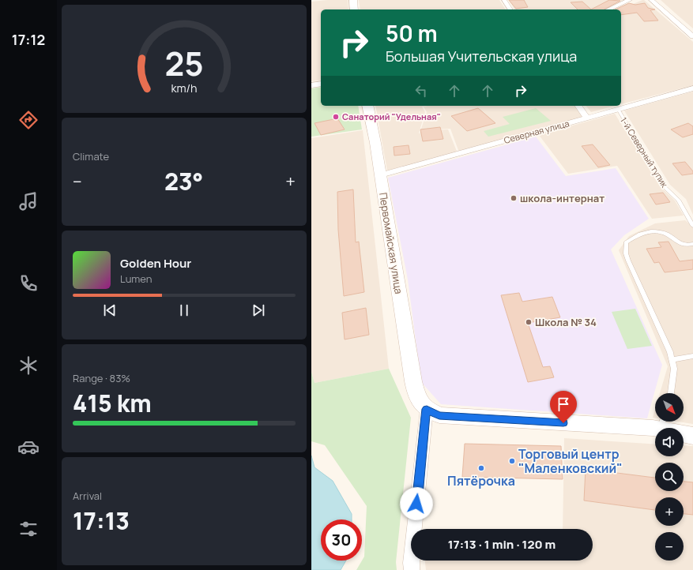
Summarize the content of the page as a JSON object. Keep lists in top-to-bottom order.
{
  "streets": {
    "main road": ["Первомайская улица"],
    "street": ["Северная улица"],
    "lane": ["1-й Северный тупик"]
  },
  "crossings": [
    ["Северная улица", "1-й Северный тупик"],
    ["Северная улица", "Первомайская улица"]
  ],
  "places": [
    "Санаторий \"Удельная\"",
    "школа-интернат",
    "Школа № 34",
    "Торговый центр \"Маленковский\"",
    "Пятёрочка"
  ],
  "north": "bottom right",
  "page": {
    "tabs": "17:12",
    "turn": ["50 m", "Большая Учительская улица"],
    "tile": [
      "Climate",
      ["Range · 83%", "415 km"],
      ["Arrival", "17:13"]
    ],
    "heat": ["−", "23°", "+"],
    "song": ["Golden Hour", "Lumen"],
    "map_buttons": ["+", "−"],
    "limit": "30",
    "trip": "17:13 · 1 min · 120 m",
    "gauge": ["25", "km/h"]
  }
}
